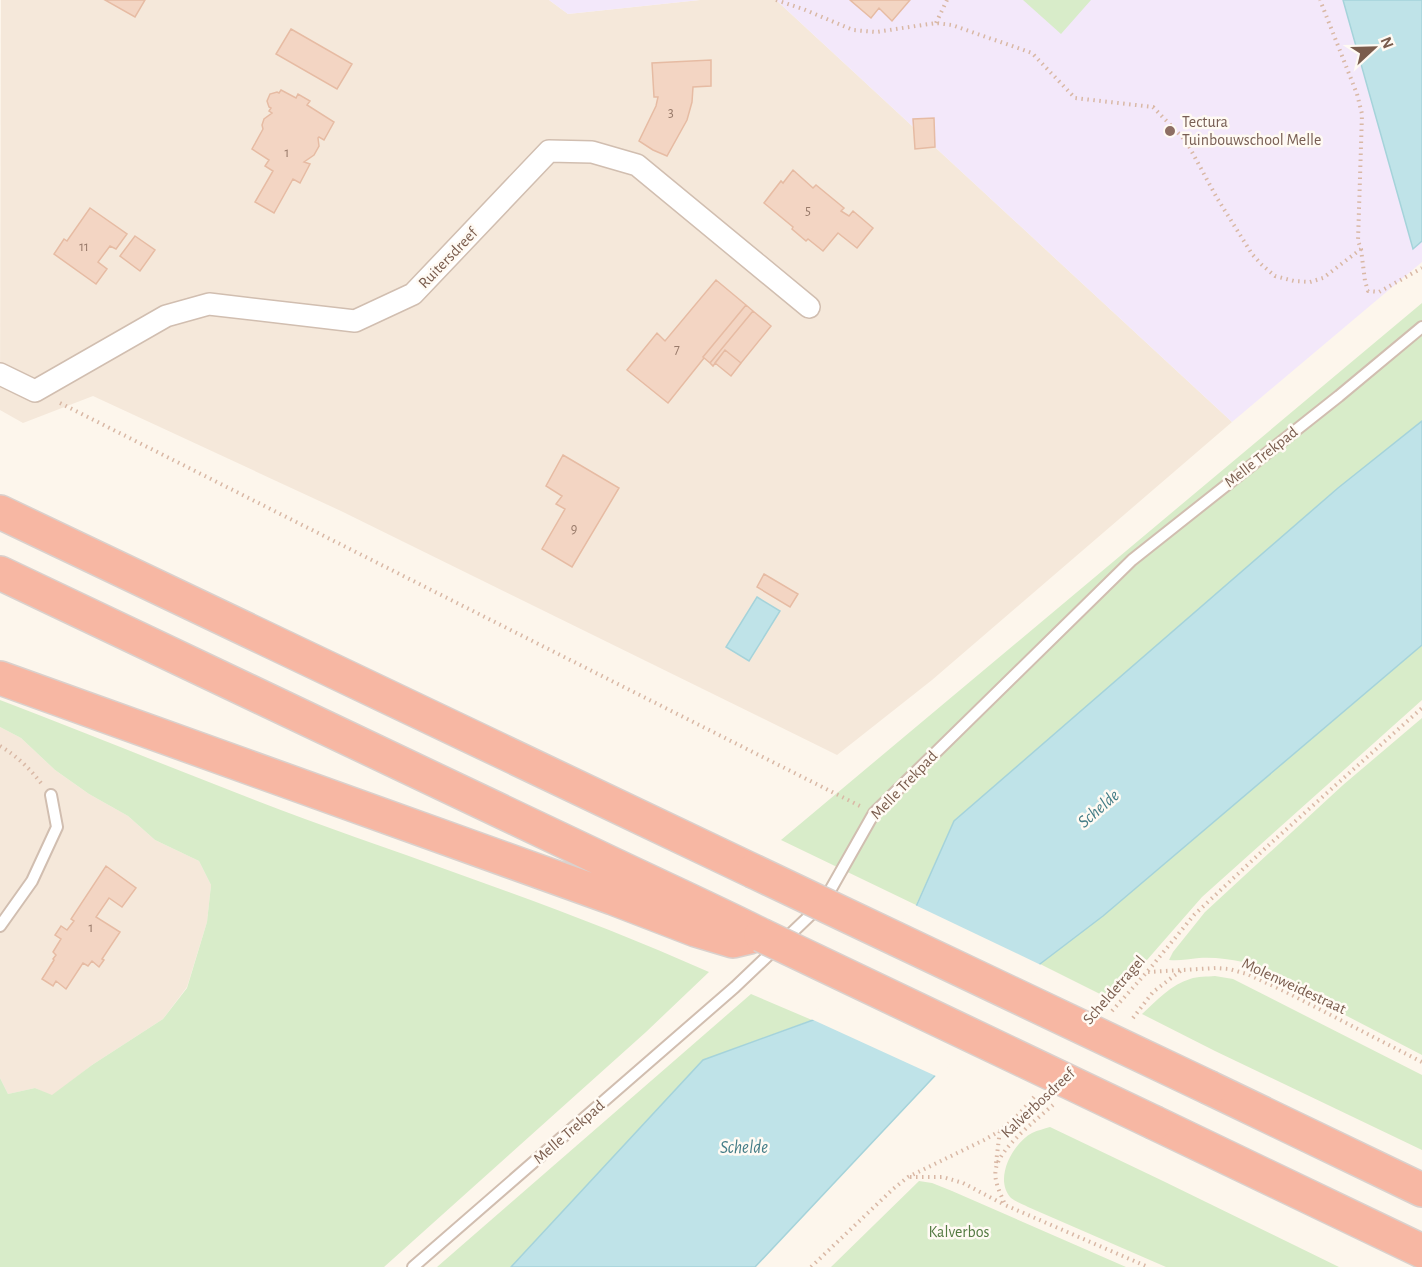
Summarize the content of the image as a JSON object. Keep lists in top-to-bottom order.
{
  "streets": {
    "street": ["Ruitersdreef"],
    "lane": ["Melle Trekpad"],
    "path": ["Molenweidestraat", "Scheldetragel", "Kalverbosdreef"]
  },
  "crossings": [
    ["Molenweidestraat", "Scheldetragel"]
  ],
  "water": ["Schelde"],
  "parks": ["Kalverbos"],
  "places": ["Tectura Tuinbouwschool Melle"],
  "house_numbers": [
    "3",
    "1",
    "5",
    "11",
    "7",
    "9",
    "1"
  ],
  "north": "right"
}
